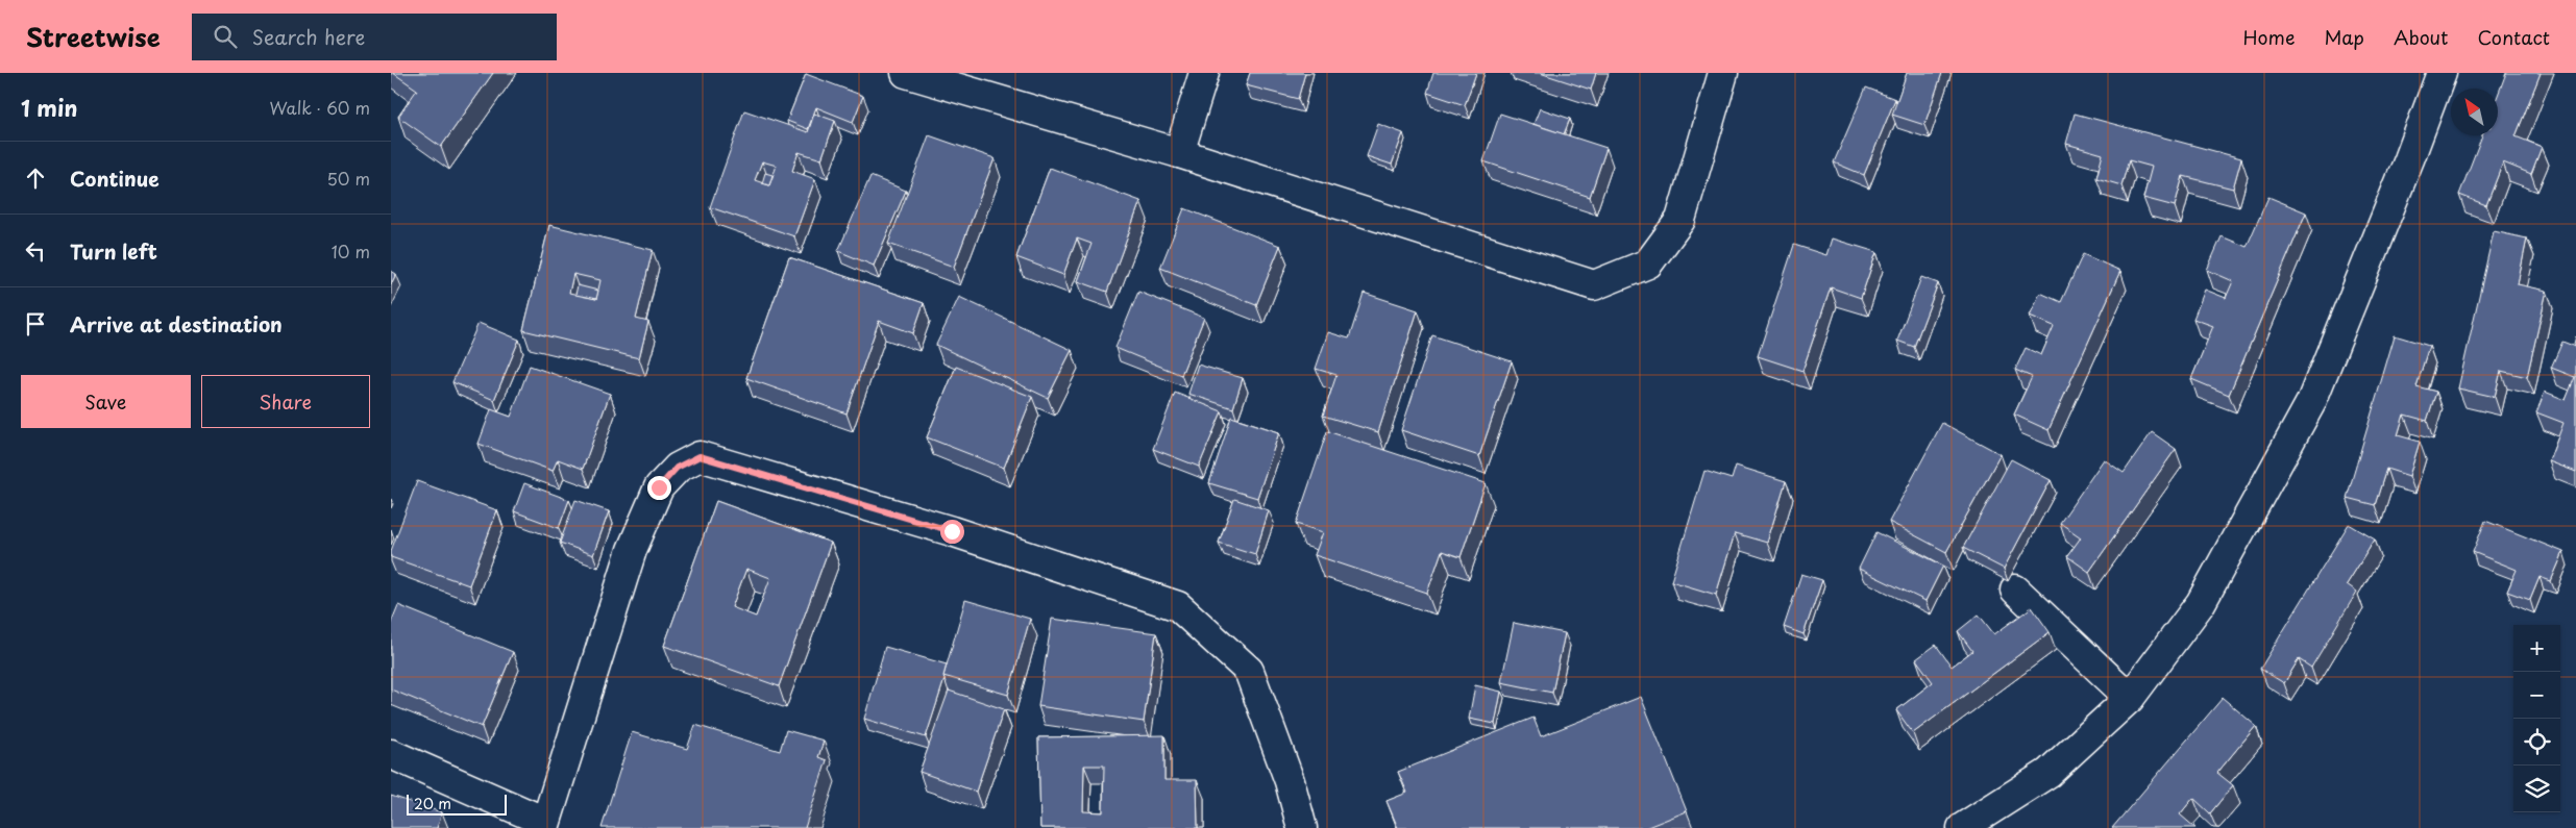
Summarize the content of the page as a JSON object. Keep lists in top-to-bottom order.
{
  "scale_bar": "20 m",
  "north": "top left",
  "page": {
    "header": "Streetwise",
    "search": "Search here",
    "nav": [
      "Home",
      "Map",
      "About",
      "Contact"
    ],
    "heading": ["1 min", "Walk · 60 m"],
    "list": [
      ["Continue", "50 m"],
      ["Turn left", "10 m"],
      "Arrive at destination"
    ],
    "buttons": ["Save", "Share"],
    "map_buttons": ["+", "−"],
    "scale": "20 m"
  }
}
